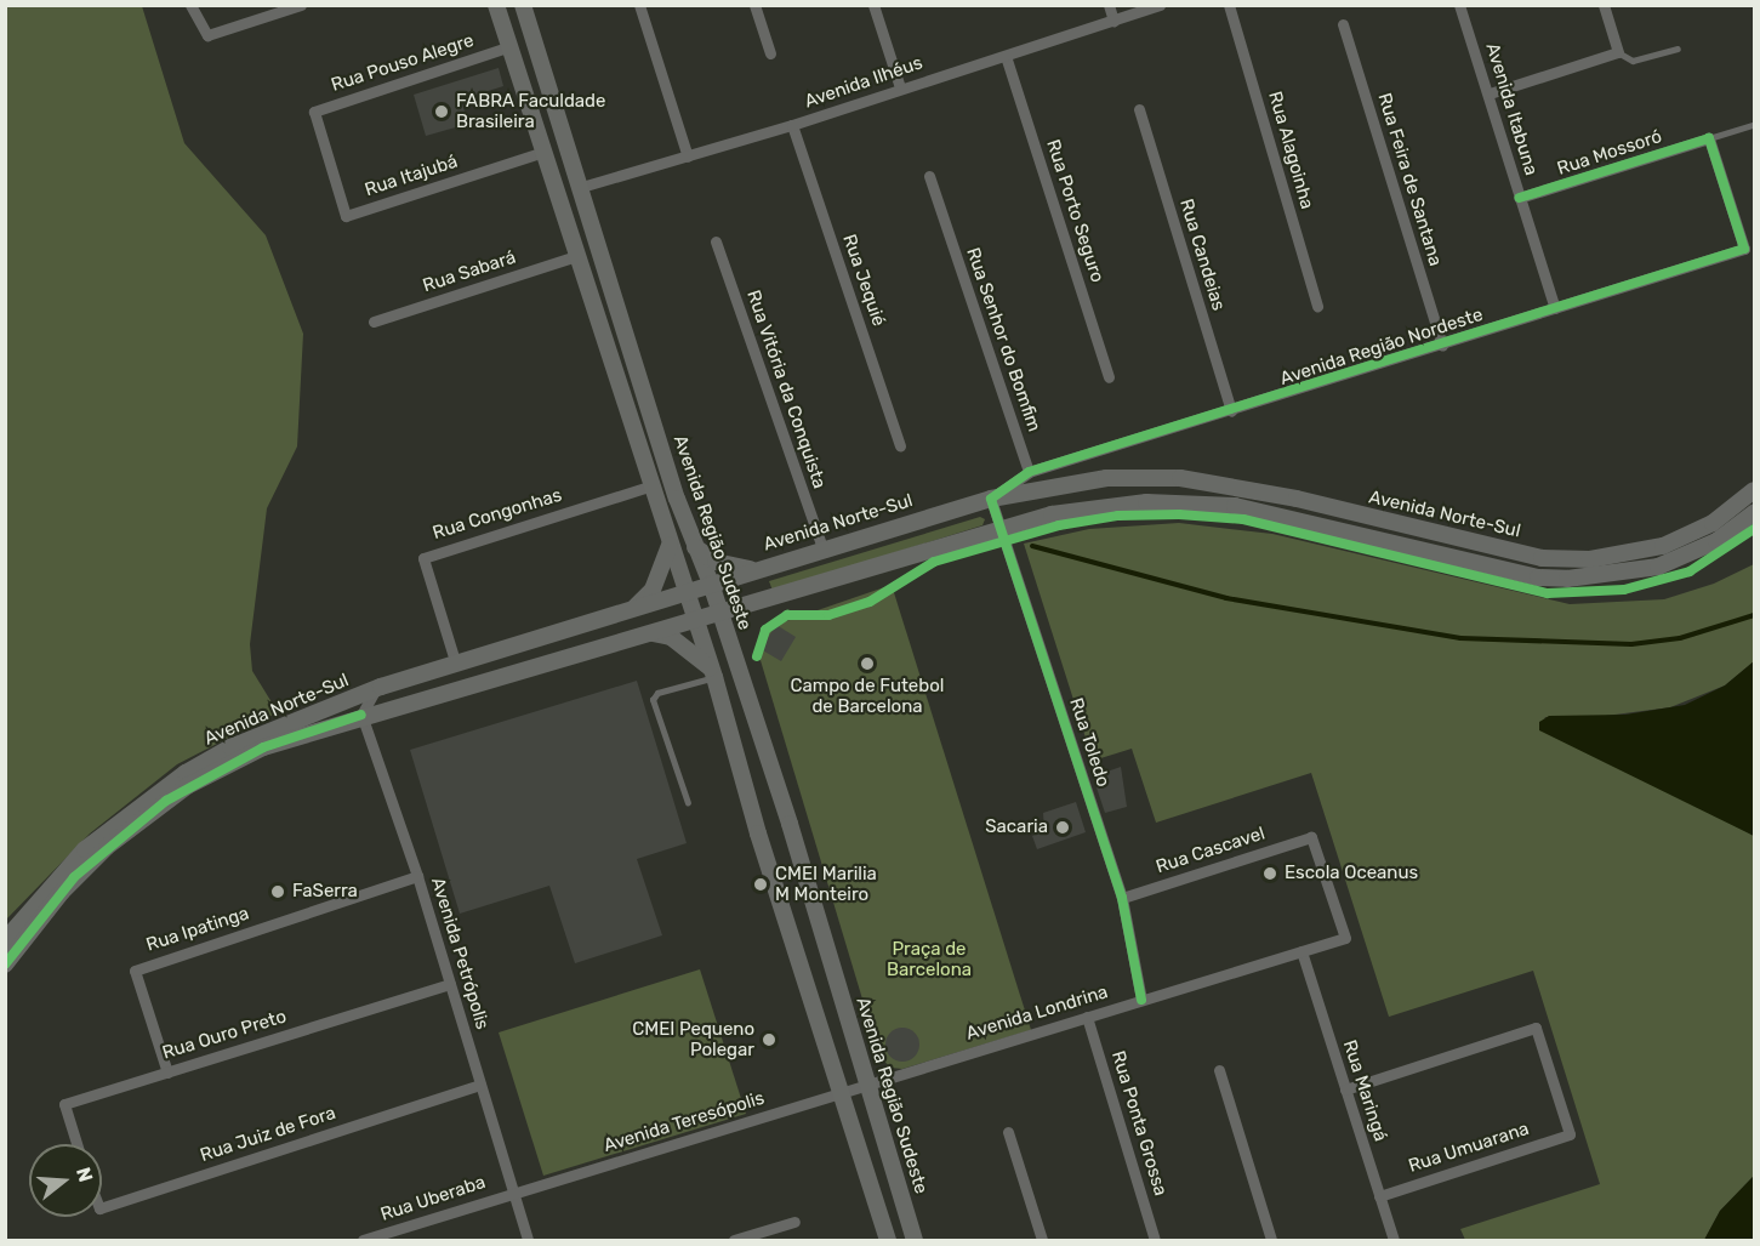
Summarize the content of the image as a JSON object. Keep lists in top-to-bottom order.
{
  "streets": {
    "main road": ["Avenida Norte-Sul", "Avenida Região Sudeste"],
    "street": [
      "Rua Pouso Alegre",
      "Avenida Ilhéus",
      "Avenida Itabuna",
      "Rua Alagoinha",
      "Rua Mossoró",
      "Rua Itajubá",
      "Rua Feira de Santana",
      "Rua Porto Seguro",
      "Rua Candeias",
      "Rua Sabará",
      "Rua Jequié",
      "Rua Senhor do Bomfim",
      "Avenida Região Nordeste",
      "Rua Vitória da Conquista",
      "Rua Congonhas",
      "Rua Toledo",
      "Rua Cascavel",
      "Rua Ipatinga",
      "Avenida Petrópolis",
      "Avenida Londrina",
      "Rua Ouro Preto",
      "Rua Maringá",
      "Avenida Teresópolis",
      "Rua Ponta Grossa",
      "Rua Juiz de Fora",
      "Rua Umuarana",
      "Rua Uberaba"
    ]
  },
  "crossings": [
    ["Rua Pouso Alegre", "Rua Itajubá"],
    ["Avenida Ilhéus", "Rua Porto Seguro"],
    ["Avenida Ilhéus", "Rua Jequié"],
    ["Avenida Ilhéus", "Avenida Região Sudeste"],
    ["Avenida Itabuna", "Rua Mossoró"],
    ["Avenida Itabuna", "Avenida Região Nordeste"],
    ["Rua Mossoró", "Avenida Região Nordeste"],
    ["Rua Feira de Santana", "Avenida Região Nordeste"],
    ["Rua Candeias", "Avenida Região Nordeste"],
    ["Rua Senhor do Bomfim", "Avenida Região Nordeste"],
    ["Rua Vitória da Conquista", "Avenida Norte-Sul"],
    ["Rua Congonhas", "Avenida Norte-Sul"],
    ["Avenida Norte-Sul", "Avenida Região Sudeste"],
    ["Avenida Norte-Sul", "Rua Toledo"],
    ["Avenida Norte-Sul", "Avenida Petrópolis"],
    ["Avenida Região Sudeste", "Avenida Londrina"],
    ["Avenida Região Sudeste", "Avenida Teresópolis"],
    ["Rua Toledo", "Rua Cascavel"],
    ["Rua Toledo", "Avenida Londrina"],
    ["Rua Cascavel", "Avenida Londrina"],
    ["Rua Ipatinga", "Avenida Petrópolis"],
    ["Rua Ipatinga", "Rua Ouro Preto"],
    ["Avenida Petrópolis", "Rua Ouro Preto"],
    ["Avenida Petrópolis", "Avenida Teresópolis"],
    ["Avenida Petrópolis", "Rua Juiz de Fora"],
    ["Avenida Petrópolis", "Rua Uberaba"],
    ["Avenida Londrina", "Rua Maringá"],
    ["Avenida Londrina", "Avenida Teresópolis"],
    ["Avenida Londrina", "Rua Ponta Grossa"],
    ["Rua Maringá", "Rua Umuarana"],
    ["Avenida Teresópolis", "Rua Uberaba"]
  ],
  "parks": ["Praça de Barcelona"],
  "places": [
    "FABRA Faculdade Brasileira",
    "Campo de Futebol de Barcelona",
    "Sacaria",
    "Escola Oceanus",
    "CMEI Marilia M Monteiro",
    "FaSerra",
    "CMEI Pequeno Polegar"
  ],
  "north": "right"
}
